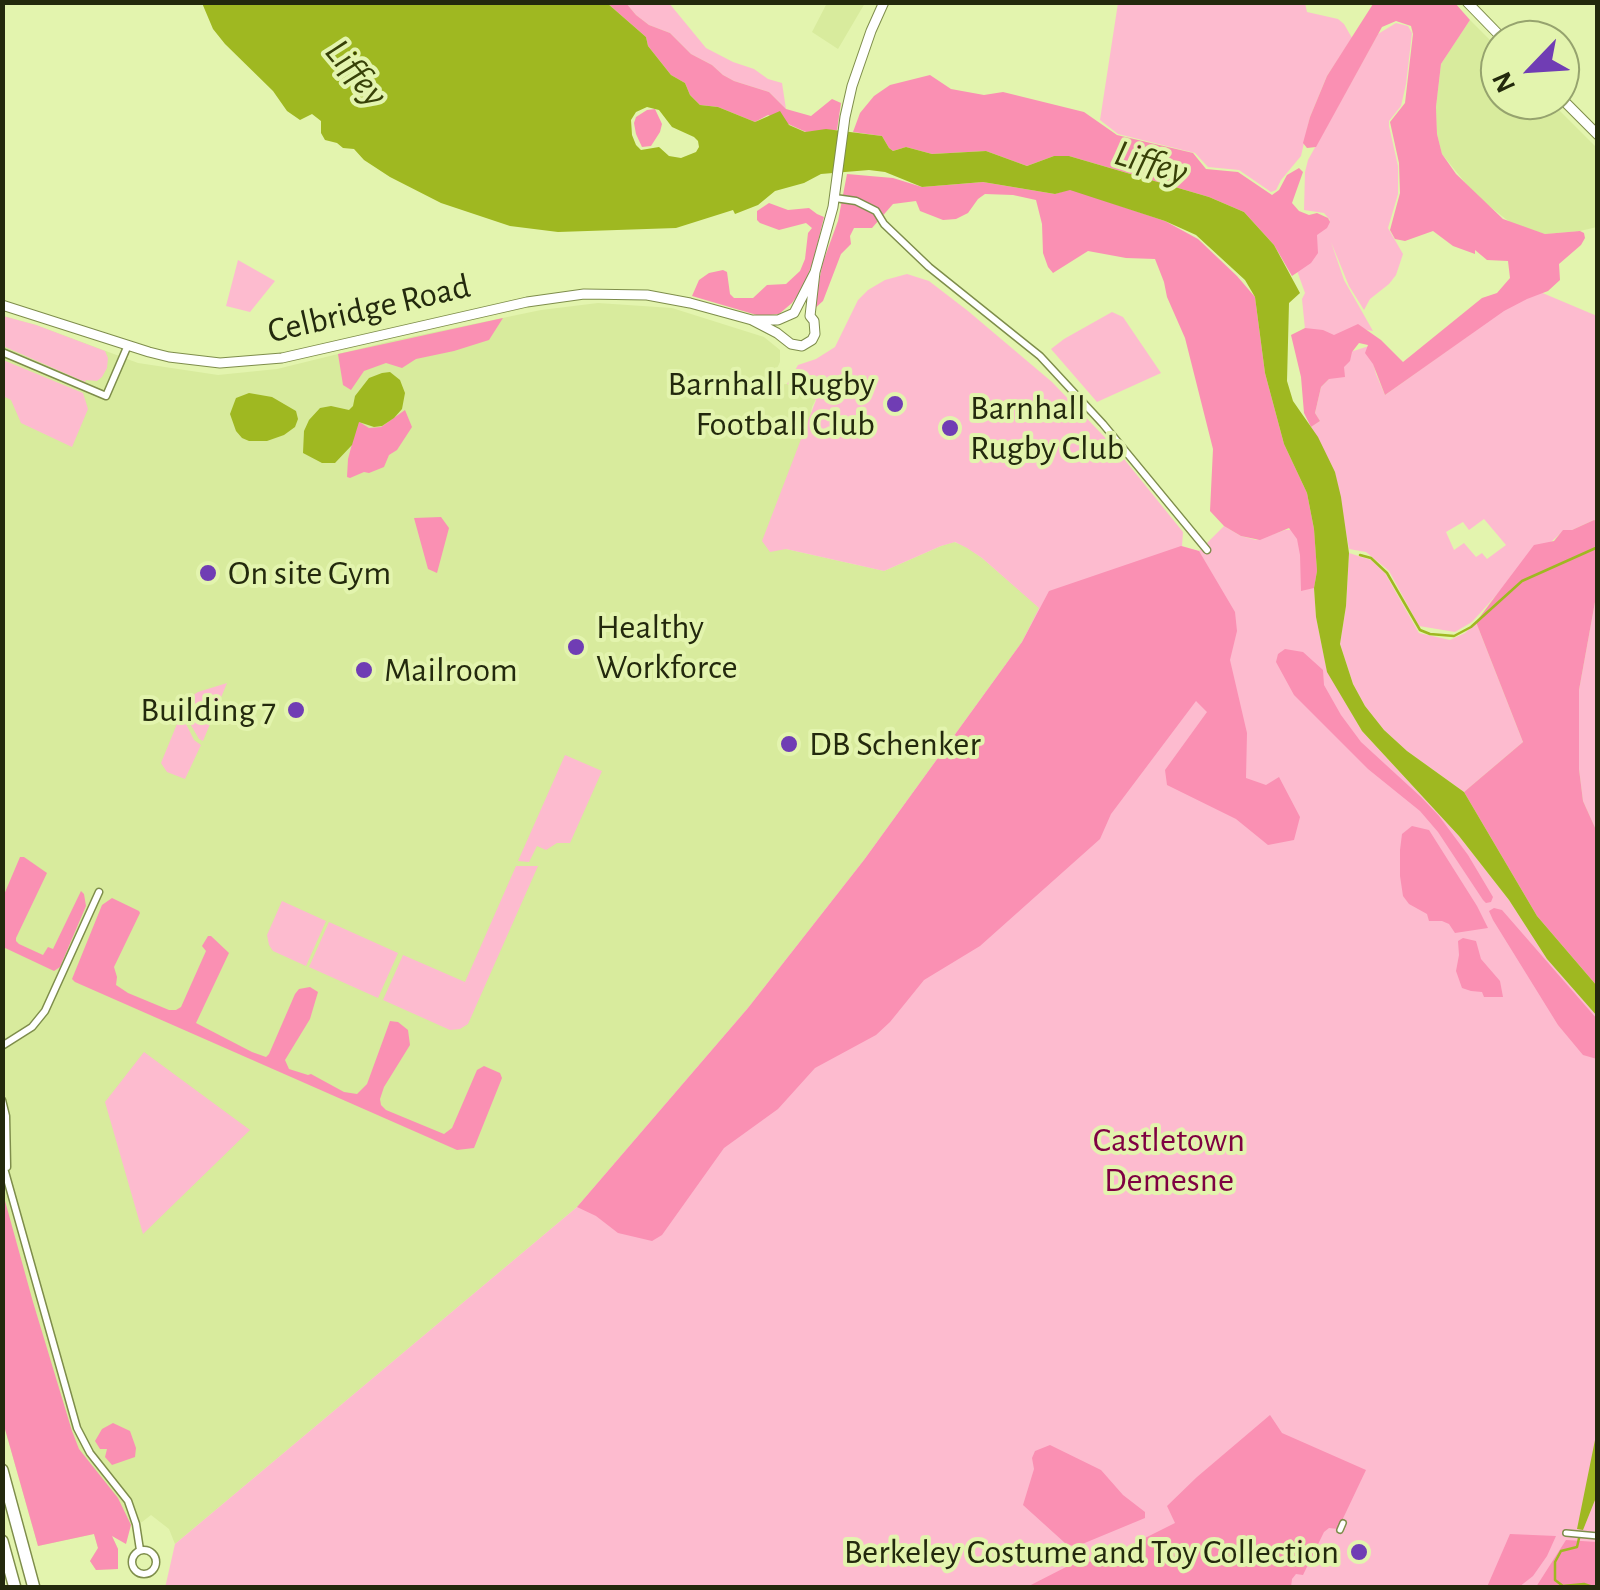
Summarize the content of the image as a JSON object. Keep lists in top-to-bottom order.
{
  "streets": {
    "main road": ["Celbridge Road"]
  },
  "water": ["Liffey"],
  "parks": ["Castletown Demesne"],
  "places": [
    "Barnhall Rugby Football Club",
    "Barnhall Rugby Club",
    "On site Gym",
    "Healthy Workforce",
    "Mailroom",
    "Building 7",
    "DB Schenker",
    "Berkeley Costume and Toy Collection"
  ],
  "north": "bottom left"
}
